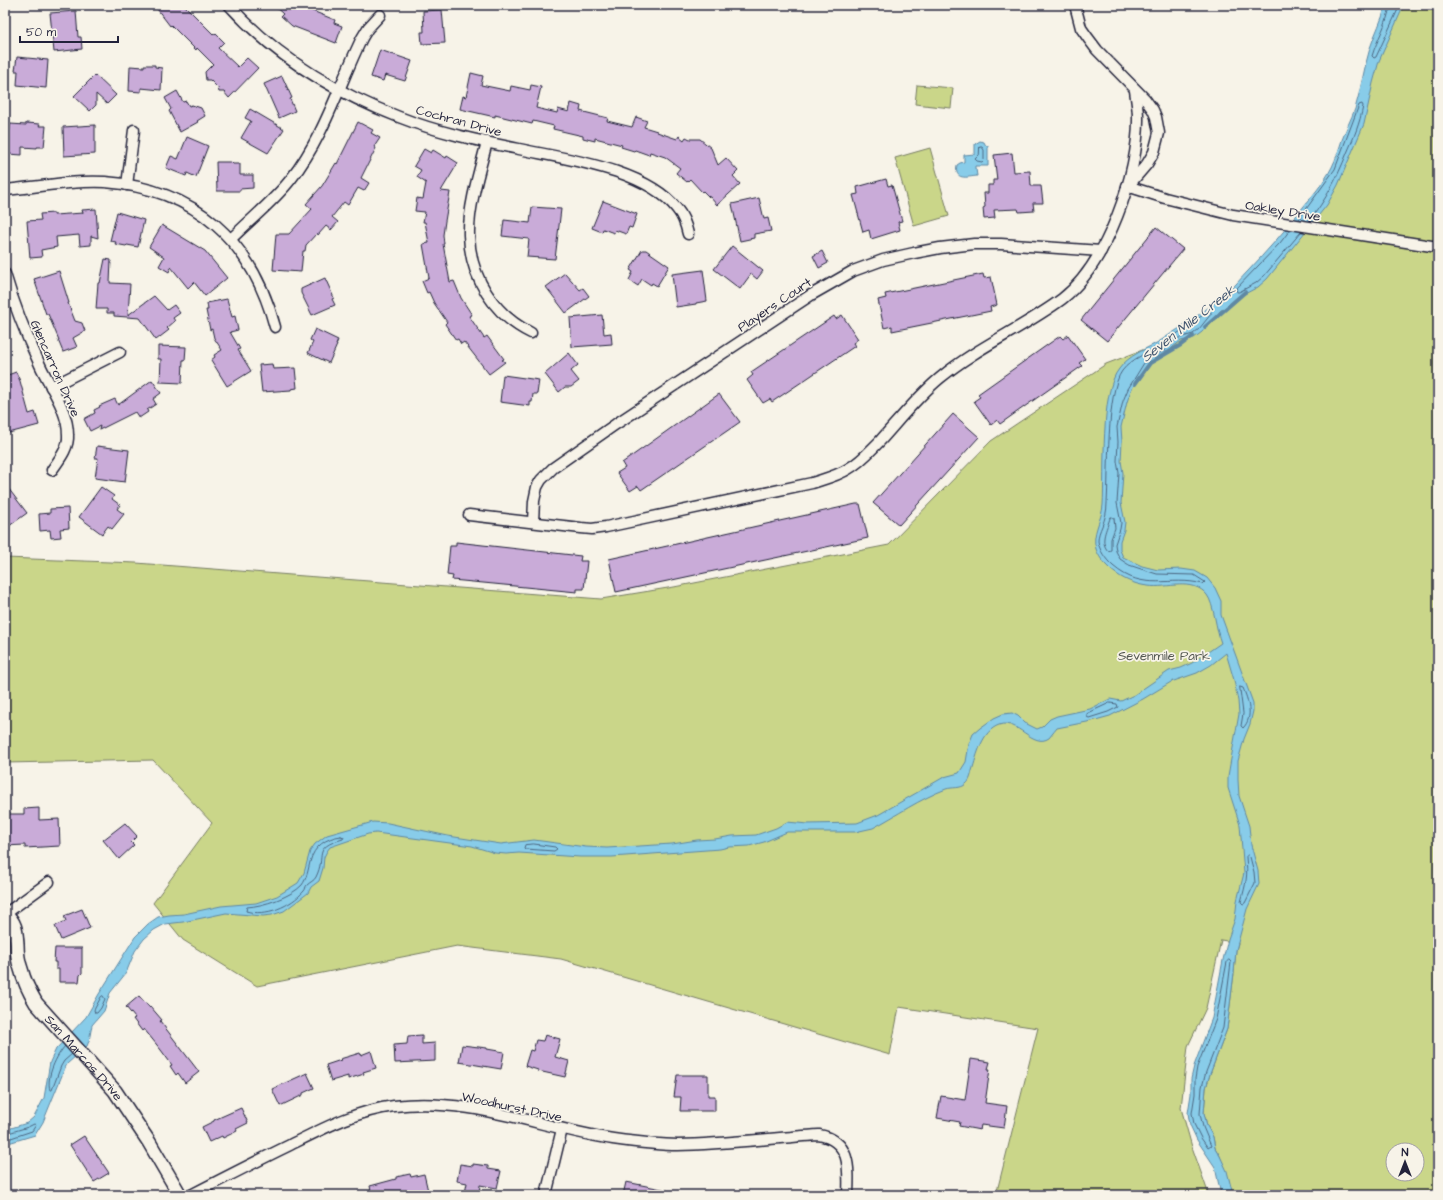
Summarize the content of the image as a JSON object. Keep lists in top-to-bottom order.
{
  "streets": {
    "street": [
      "Cochran Drive",
      "Oakley Drive",
      "Players Court",
      "Glencarron Drive",
      "San Marcos Drive",
      "Woodhurst Drive"
    ]
  },
  "water": ["Seven Mile Creek"],
  "parks": ["Sevenmile Park"],
  "scale_bar": "50 m",
  "north": "top"
}
